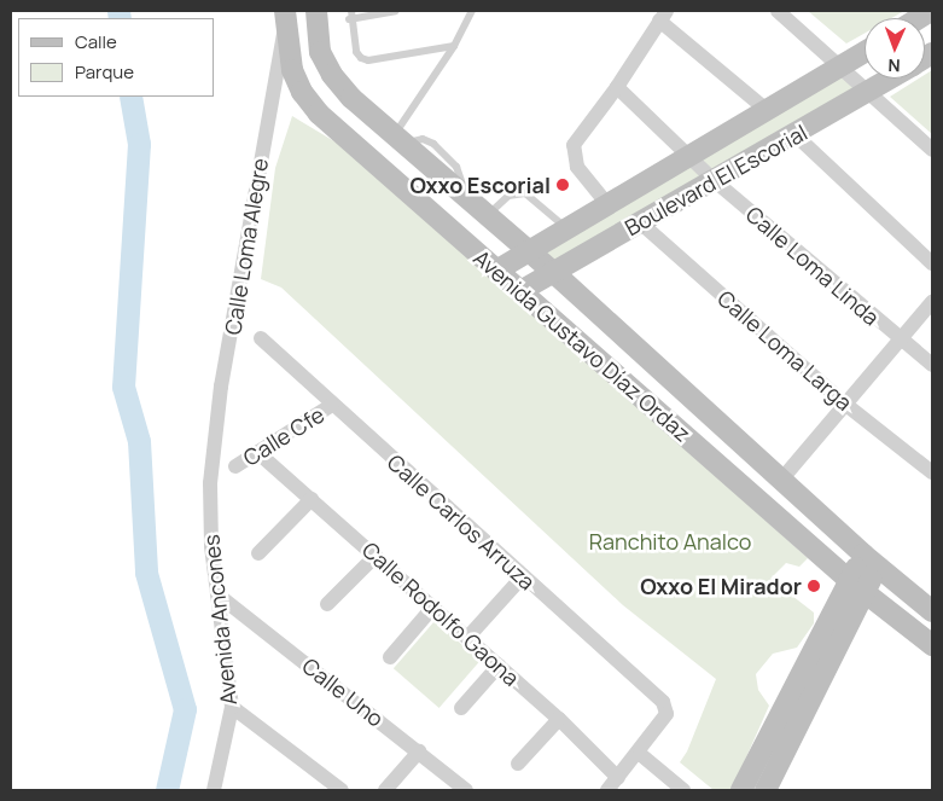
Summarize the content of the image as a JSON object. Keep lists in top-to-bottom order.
{
  "streets": {
    "street": [
      "Boulevard El Escorial",
      "Calle Loma Alegre",
      "Calle Loma Linda",
      "Avenida Gustavo Díaz Ordaz",
      "Calle Loma Larga",
      "Calle Cfe",
      "Calle Carlos Arruza",
      "Calle Rodolfo Gaona",
      "Avenida Ancones",
      "Calle Uno"
    ]
  },
  "crossings": [
    ["Boulevard El Escorial", "Calle Loma Linda"],
    ["Boulevard El Escorial", "Avenida Gustavo Díaz Ordaz"],
    ["Boulevard El Escorial", "Calle Loma Larga"],
    ["Calle Loma Alegre", "Avenida Gustavo Díaz Ordaz"],
    ["Calle Loma Alegre", "Avenida Ancones"],
    ["Calle Cfe", "Calle Carlos Arruza"],
    ["Calle Cfe", "Calle Rodolfo Gaona"],
    ["Avenida Ancones", "Calle Uno"]
  ],
  "parks": ["Ranchito Analco"],
  "places": ["Oxxo Escorial", "Oxxo El Mirador"],
  "legend": ["Calle", "Parque"],
  "north": "bottom"
}
